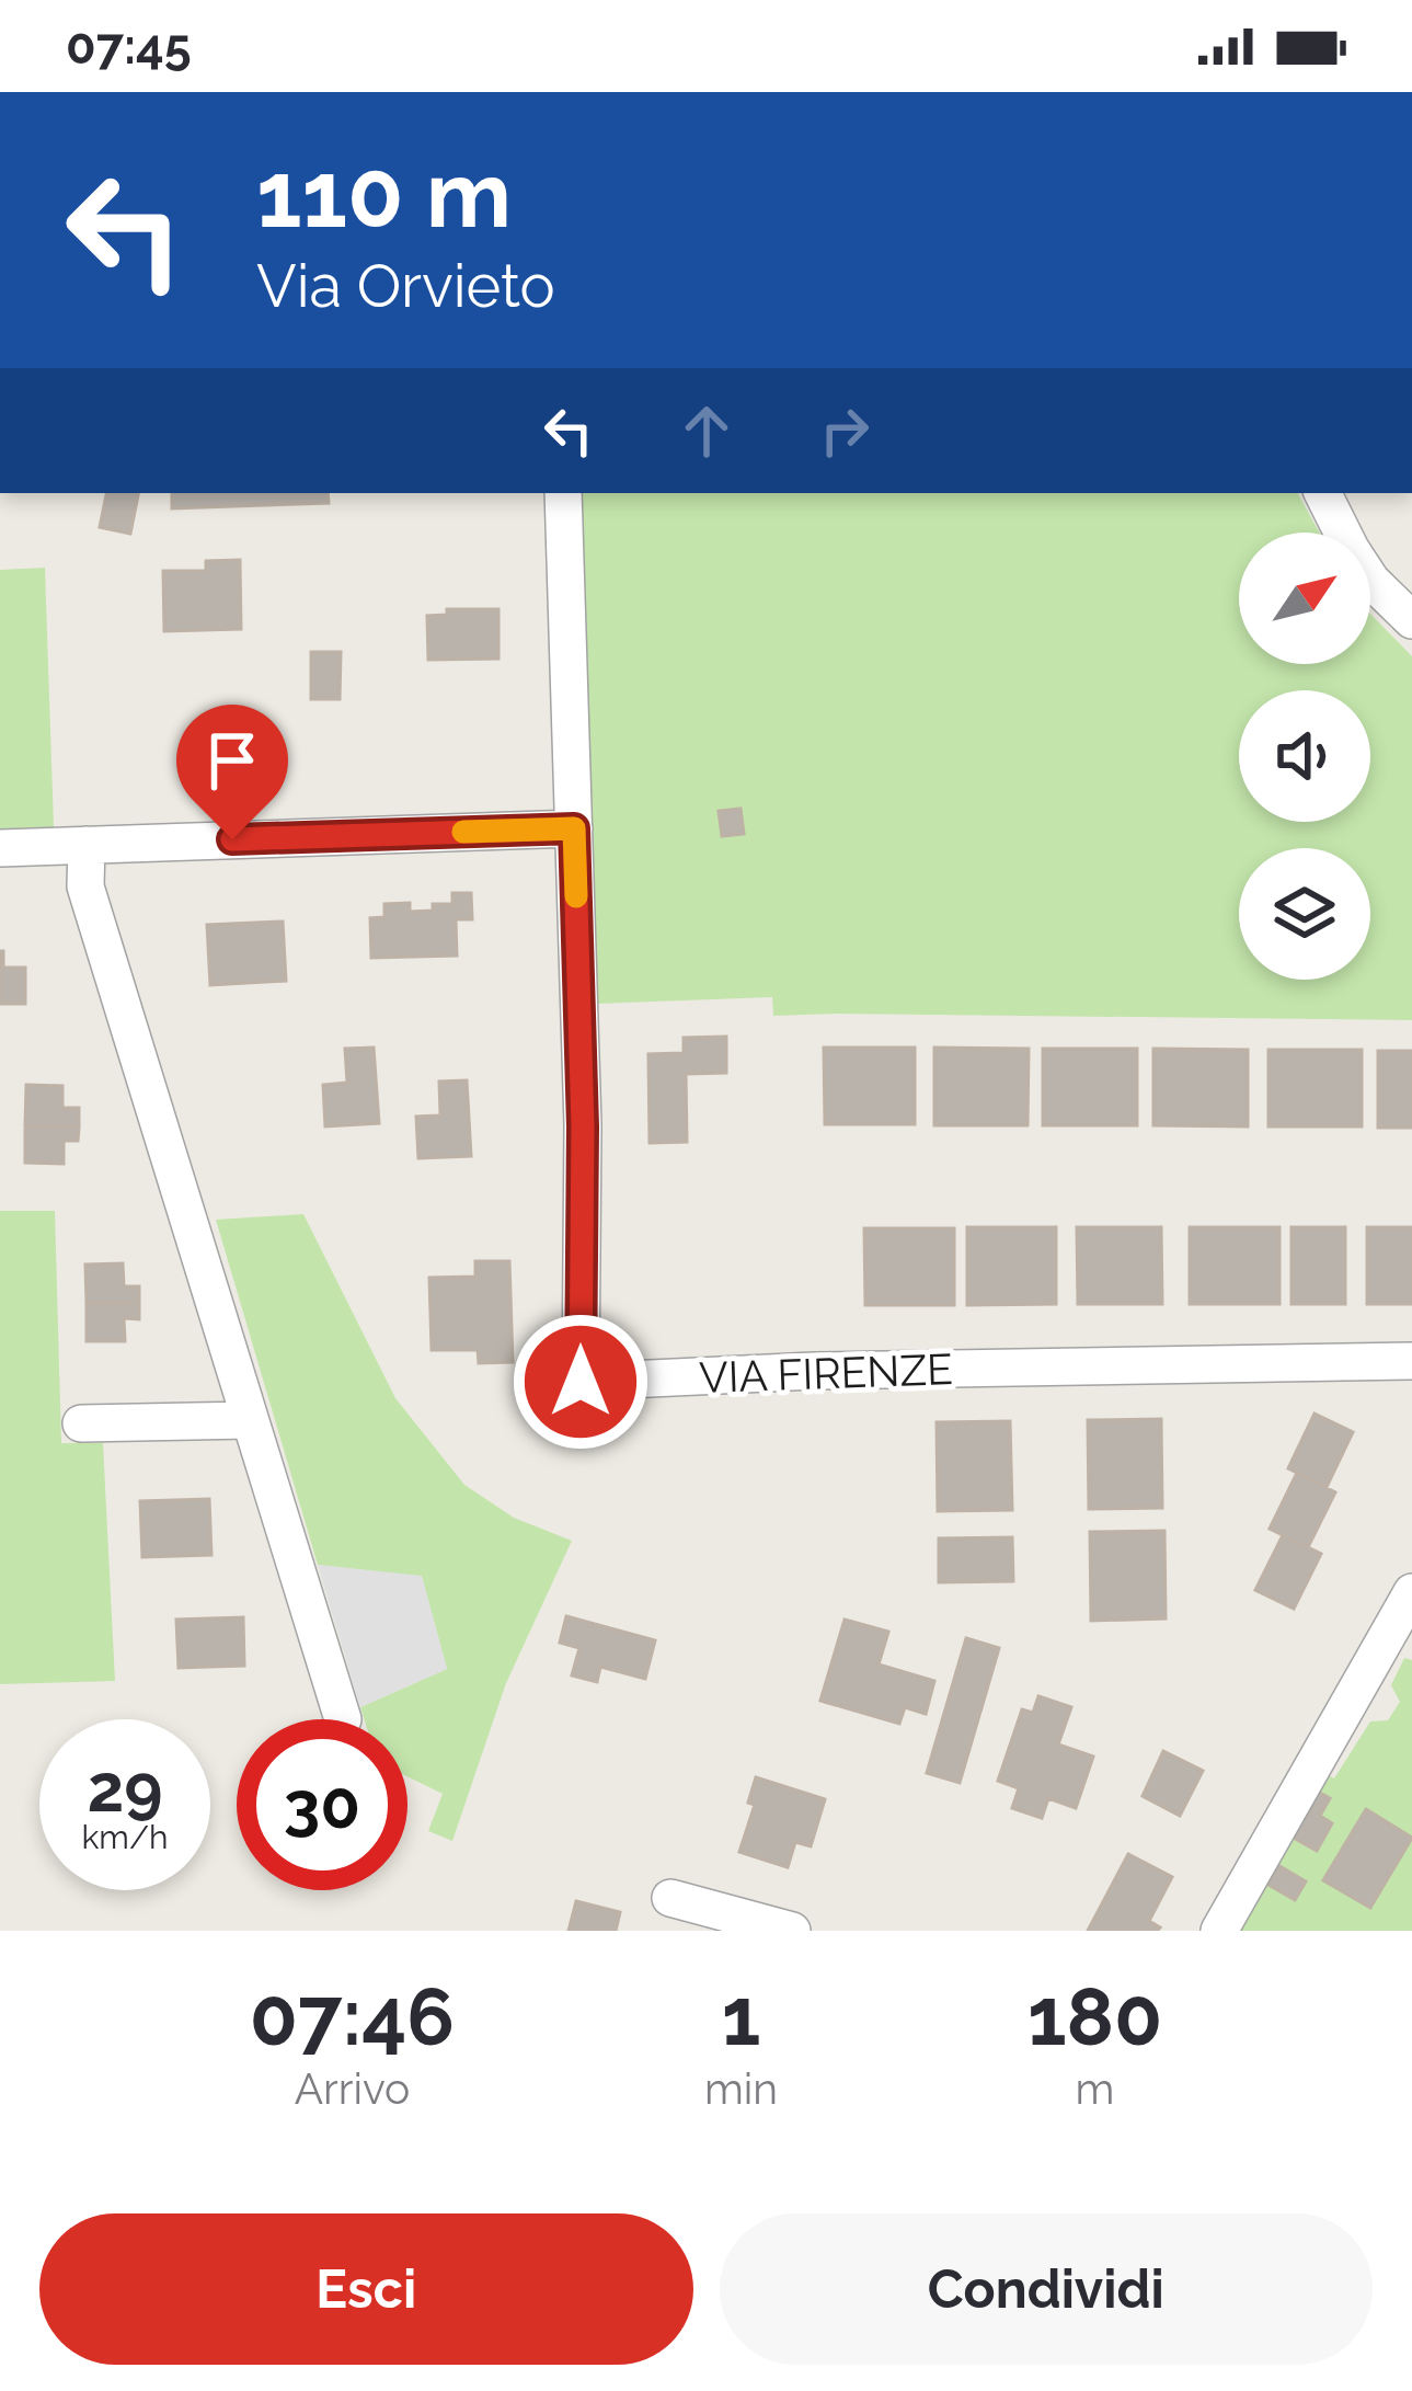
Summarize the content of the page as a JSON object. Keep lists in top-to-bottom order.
{
  "streets": {
    "street": ["VIA FIRENZE"]
  },
  "north": "top right",
  "page": {
    "status": "07:45",
    "turn": ["110 m", "Via Orvieto"],
    "speed": "29 km/h",
    "limit": "30",
    "eta": [
      "07:46",
      "Arrivo",
      "1",
      "min",
      "180",
      "m"
    ],
    "buttons": ["Esci", "Condividi"]
  }
}
